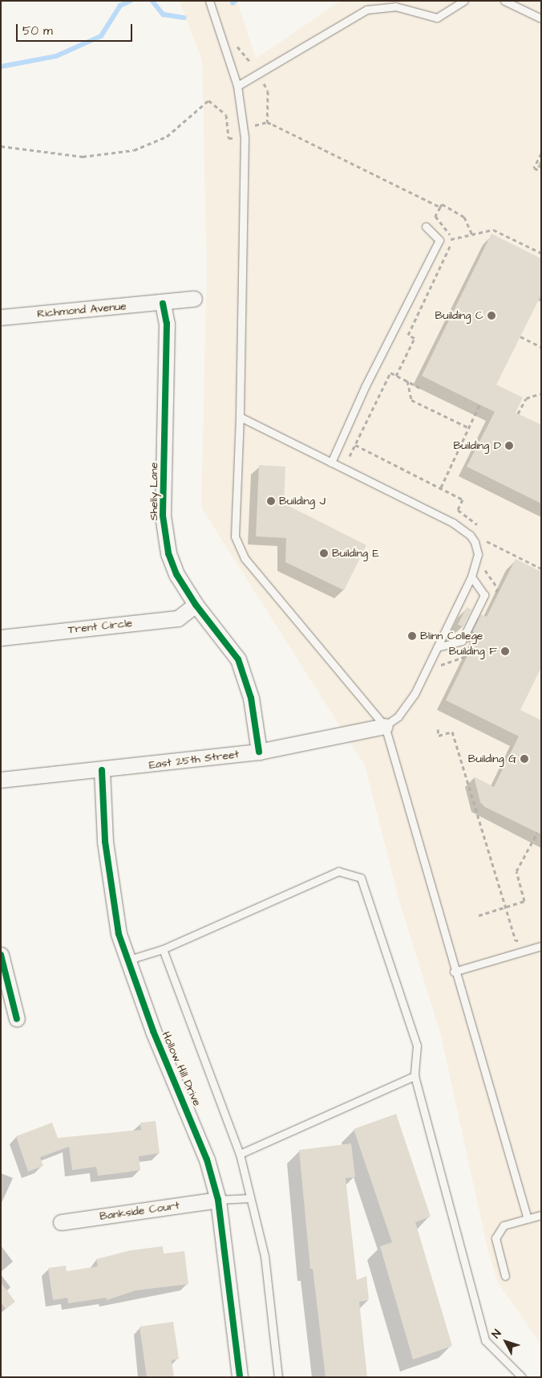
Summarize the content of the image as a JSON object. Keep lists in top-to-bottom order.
{
  "streets": {
    "street": [
      "Richmond Avenue",
      "Shelly Lane",
      "Trent Circle",
      "East 25th Street",
      "Hollow Hill Drive",
      "Bankside Court"
    ]
  },
  "crossings": [
    ["Richmond Avenue", "Shelly Lane"],
    ["Shelly Lane", "Trent Circle"],
    ["Shelly Lane", "East 25th Street"],
    ["East 25th Street", "Hollow Hill Drive"],
    ["Hollow Hill Drive", "Bankside Court"]
  ],
  "places": [
    "Building C",
    "Building D",
    "Building J",
    "Building E",
    "Blinn College",
    "Building F",
    "Building G"
  ],
  "scale_bar": "50 m",
  "north": "top left"
}
